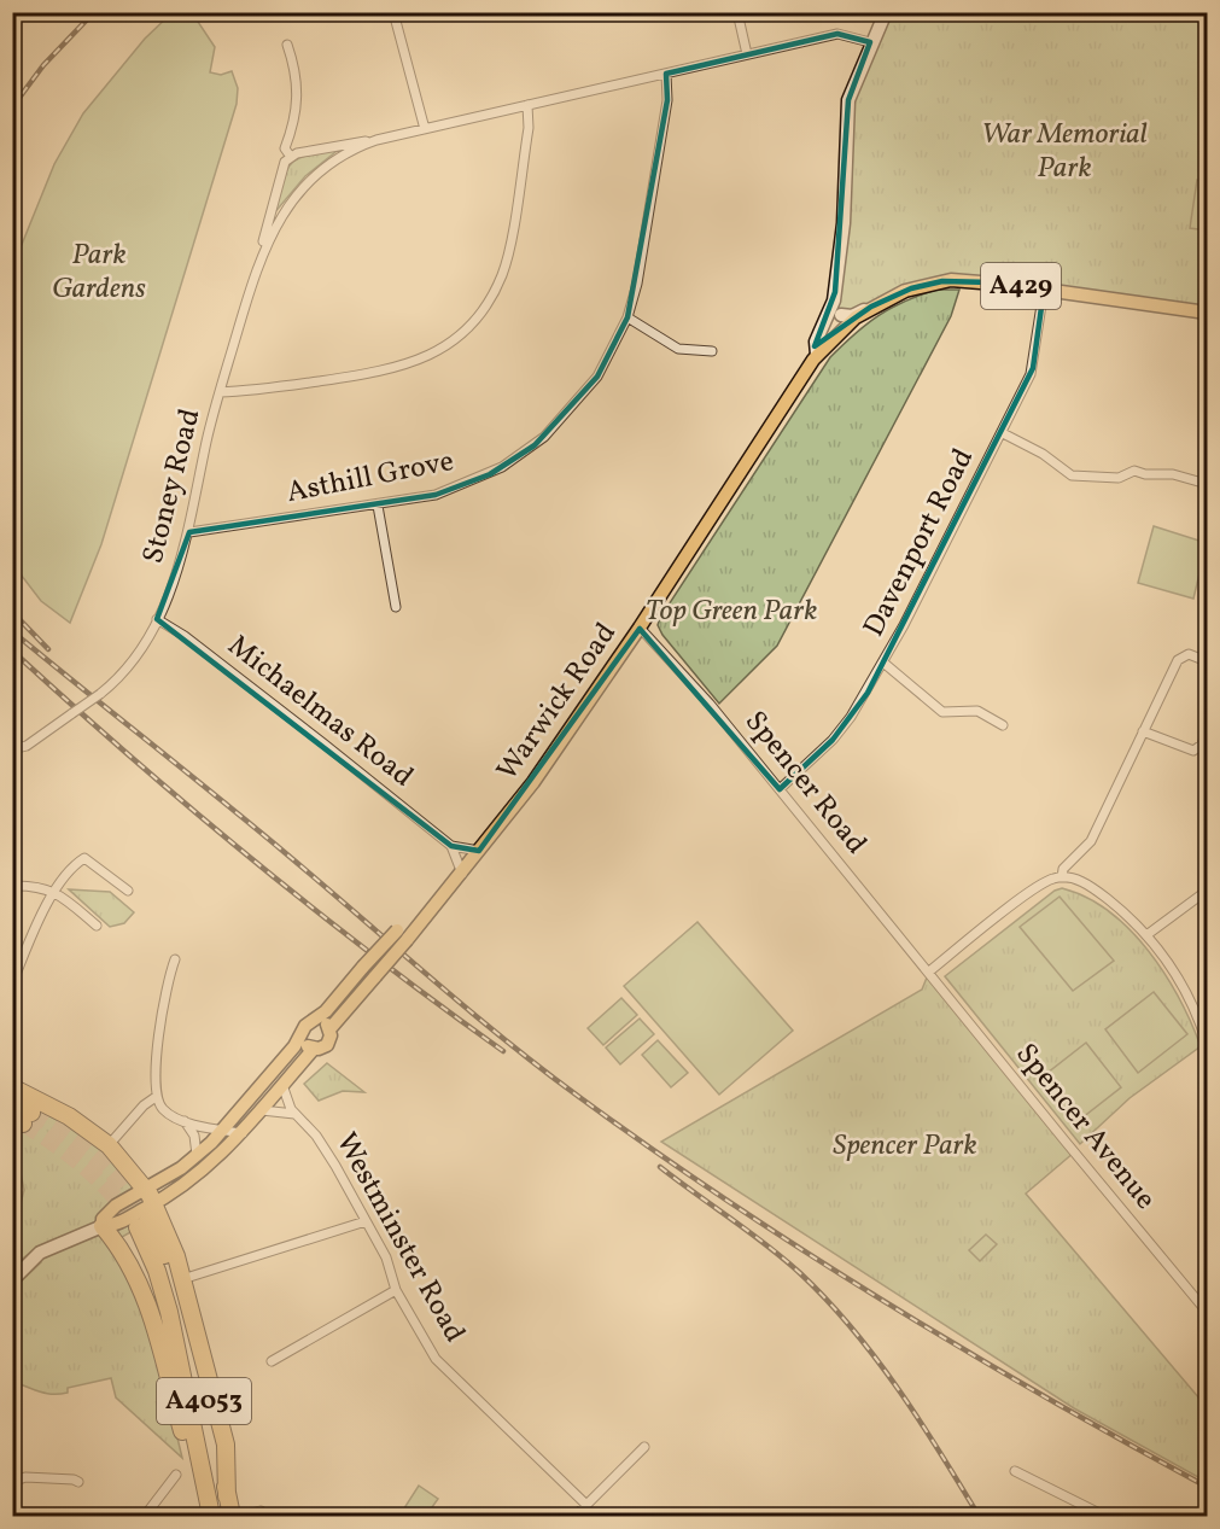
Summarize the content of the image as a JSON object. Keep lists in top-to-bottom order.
{
  "streets": {
    "highway": ["A4053"],
    "main road": ["A429", "Warwick Road"],
    "street": [
      "Asthill Grove",
      "Stoney Road",
      "Davenport Road",
      "Michaelmas Road",
      "Spencer Road",
      "Spencer Avenue",
      "Westminster Road"
    ]
  },
  "crossings": [
    ["A429", "Davenport Road"],
    ["A429", "Warwick Road"],
    ["Asthill Grove", "Stoney Road"],
    ["Stoney Road", "Michaelmas Road"],
    ["Davenport Road", "Spencer Road"],
    ["Warwick Road", "Michaelmas Road"],
    ["Warwick Road", "Spencer Road"],
    ["Warwick Road", "Westminster Road"],
    ["Warwick Road", "A4053"],
    ["Spencer Road", "Spencer Avenue"]
  ],
  "parks": [
    "War Memorial Park",
    "Park Gardens",
    "Top Green Park",
    "Spencer Park"
  ]
}
